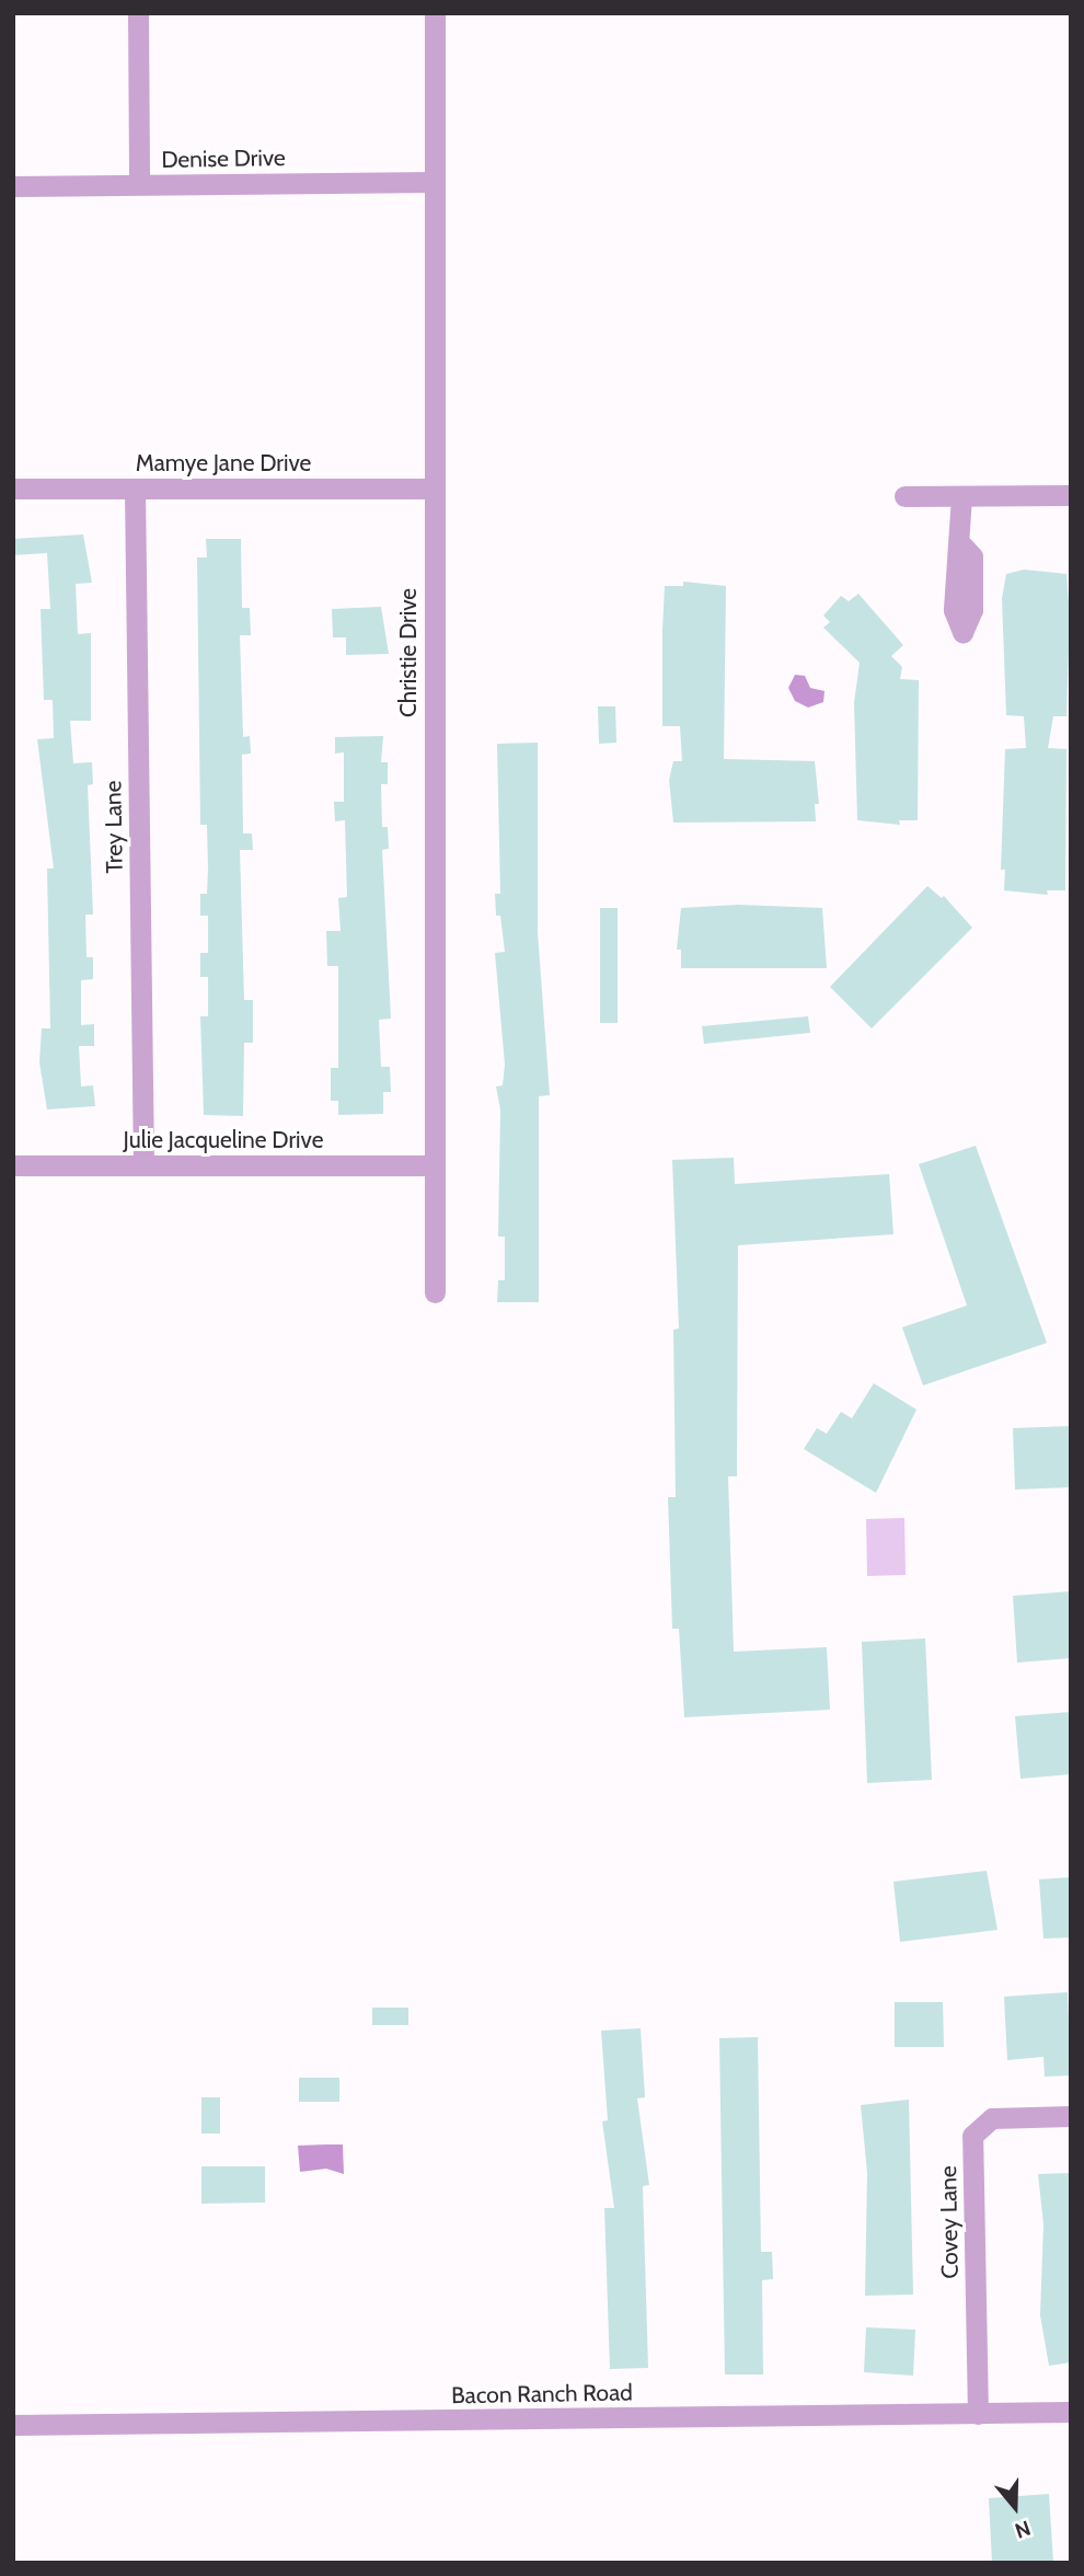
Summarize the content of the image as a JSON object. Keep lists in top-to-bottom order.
{
  "streets": {
    "street": [
      "Denise Drive",
      "Mamye Jane Drive",
      "Christie Drive",
      "Trey Lane",
      "Julie Jacqueline Drive",
      "Covey Lane",
      "Bacon Ranch Road"
    ]
  },
  "crossings": [
    ["Denise Drive", "Christie Drive"],
    ["Mamye Jane Drive", "Christie Drive"],
    ["Mamye Jane Drive", "Trey Lane"],
    ["Christie Drive", "Julie Jacqueline Drive"],
    ["Trey Lane", "Julie Jacqueline Drive"],
    ["Covey Lane", "Bacon Ranch Road"]
  ],
  "north": "bottom"
}
